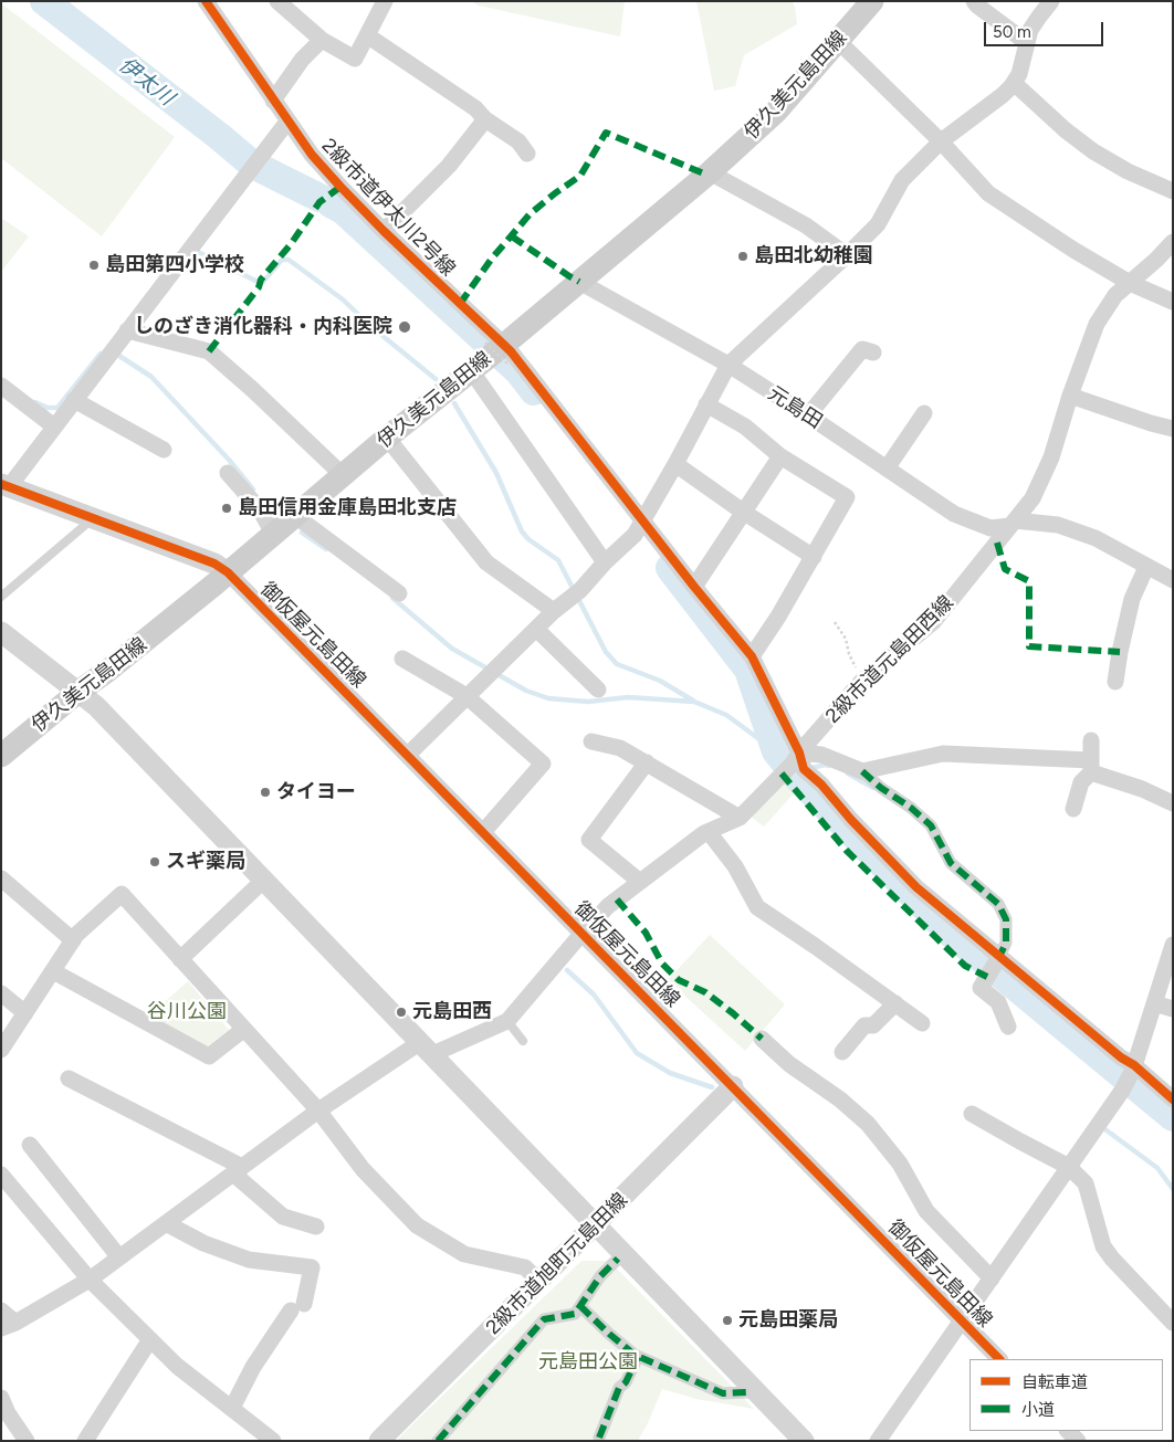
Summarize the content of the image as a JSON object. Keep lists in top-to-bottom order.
{
  "streets": {
    "main road": ["伊久美元島田線"],
    "street": [
      "2級市道伊太川2号線",
      "元島田",
      "御仮屋元島田線",
      "2級市道元島田西線",
      "2級市道旭町元島田線"
    ]
  },
  "crossings": [
    ["伊久美元島田線", "2級市道伊太川2号線"],
    ["伊久美元島田線", "元島田"],
    ["伊久美元島田線", "御仮屋元島田線"],
    ["2級市道伊太川2号線", "2級市道元島田西線"],
    ["元島田", "2級市道元島田西線"],
    ["御仮屋元島田線", "2級市道元島田西線"],
    ["御仮屋元島田線", "2級市道旭町元島田線"]
  ],
  "water": ["伊太川"],
  "parks": ["谷川公園", "元島田公園"],
  "places": [
    "島田北幼稚園",
    "島田第四小学校",
    "しのざき消化器科・内科医院",
    "島田信用金庫島田北支店",
    "タイヨー",
    "スギ薬局",
    "元島田西",
    "元島田薬局"
  ],
  "legend": ["自転車道", "小道"],
  "scale_bar": "50 m"
}
